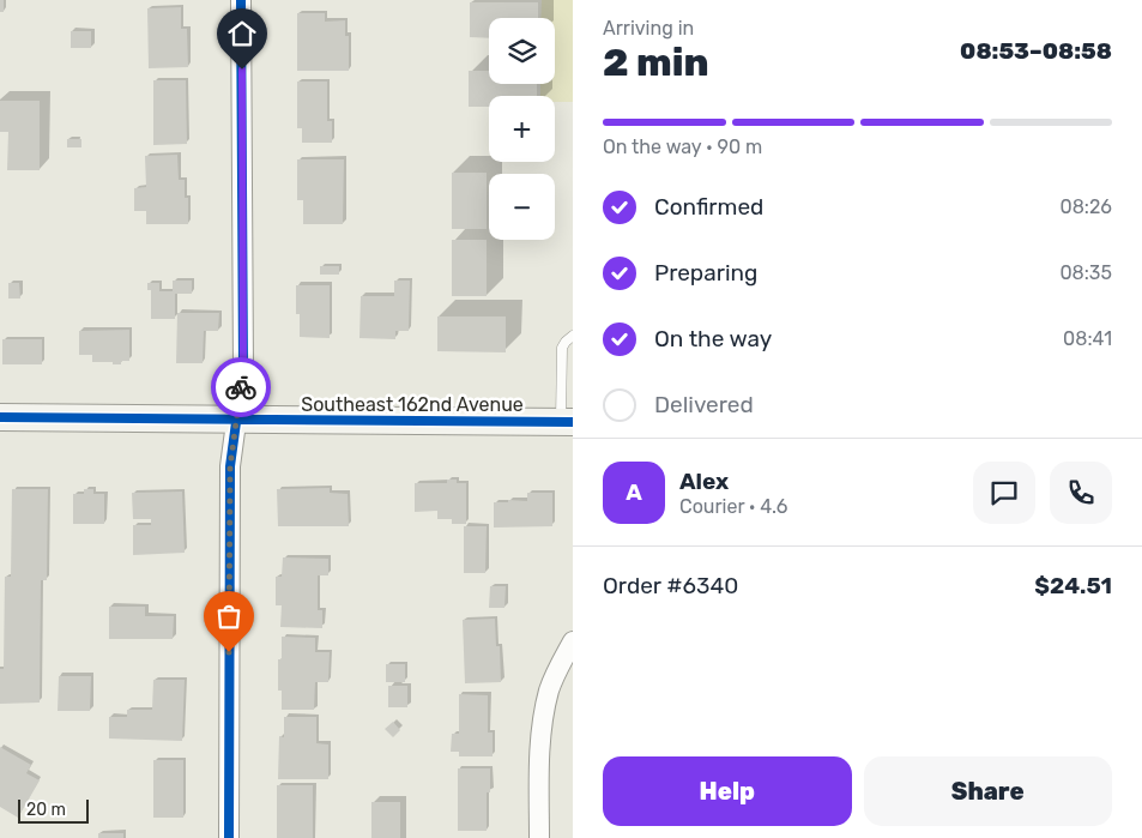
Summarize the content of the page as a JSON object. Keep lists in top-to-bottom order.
{
  "streets": {
    "main road": ["Southeast 162nd Avenue"]
  },
  "scale_bar": "20 m",
  "page": {
    "heading": ["2 min", "Arriving in", "08:53–08:58"],
    "panel": [
      "Alex",
      "Courier · 4.6",
      "Order #6340",
      "$24.51"
    ],
    "map_buttons": ["+", "−"],
    "bar": "On the way · 90 m",
    "list": [
      ["Confirmed", "08:26"],
      ["Preparing", "08:35"],
      ["On the way", "08:41"],
      "Delivered"
    ],
    "round": "A",
    "buttons": ["Help", "Share"],
    "scale": "20 m"
  }
}
